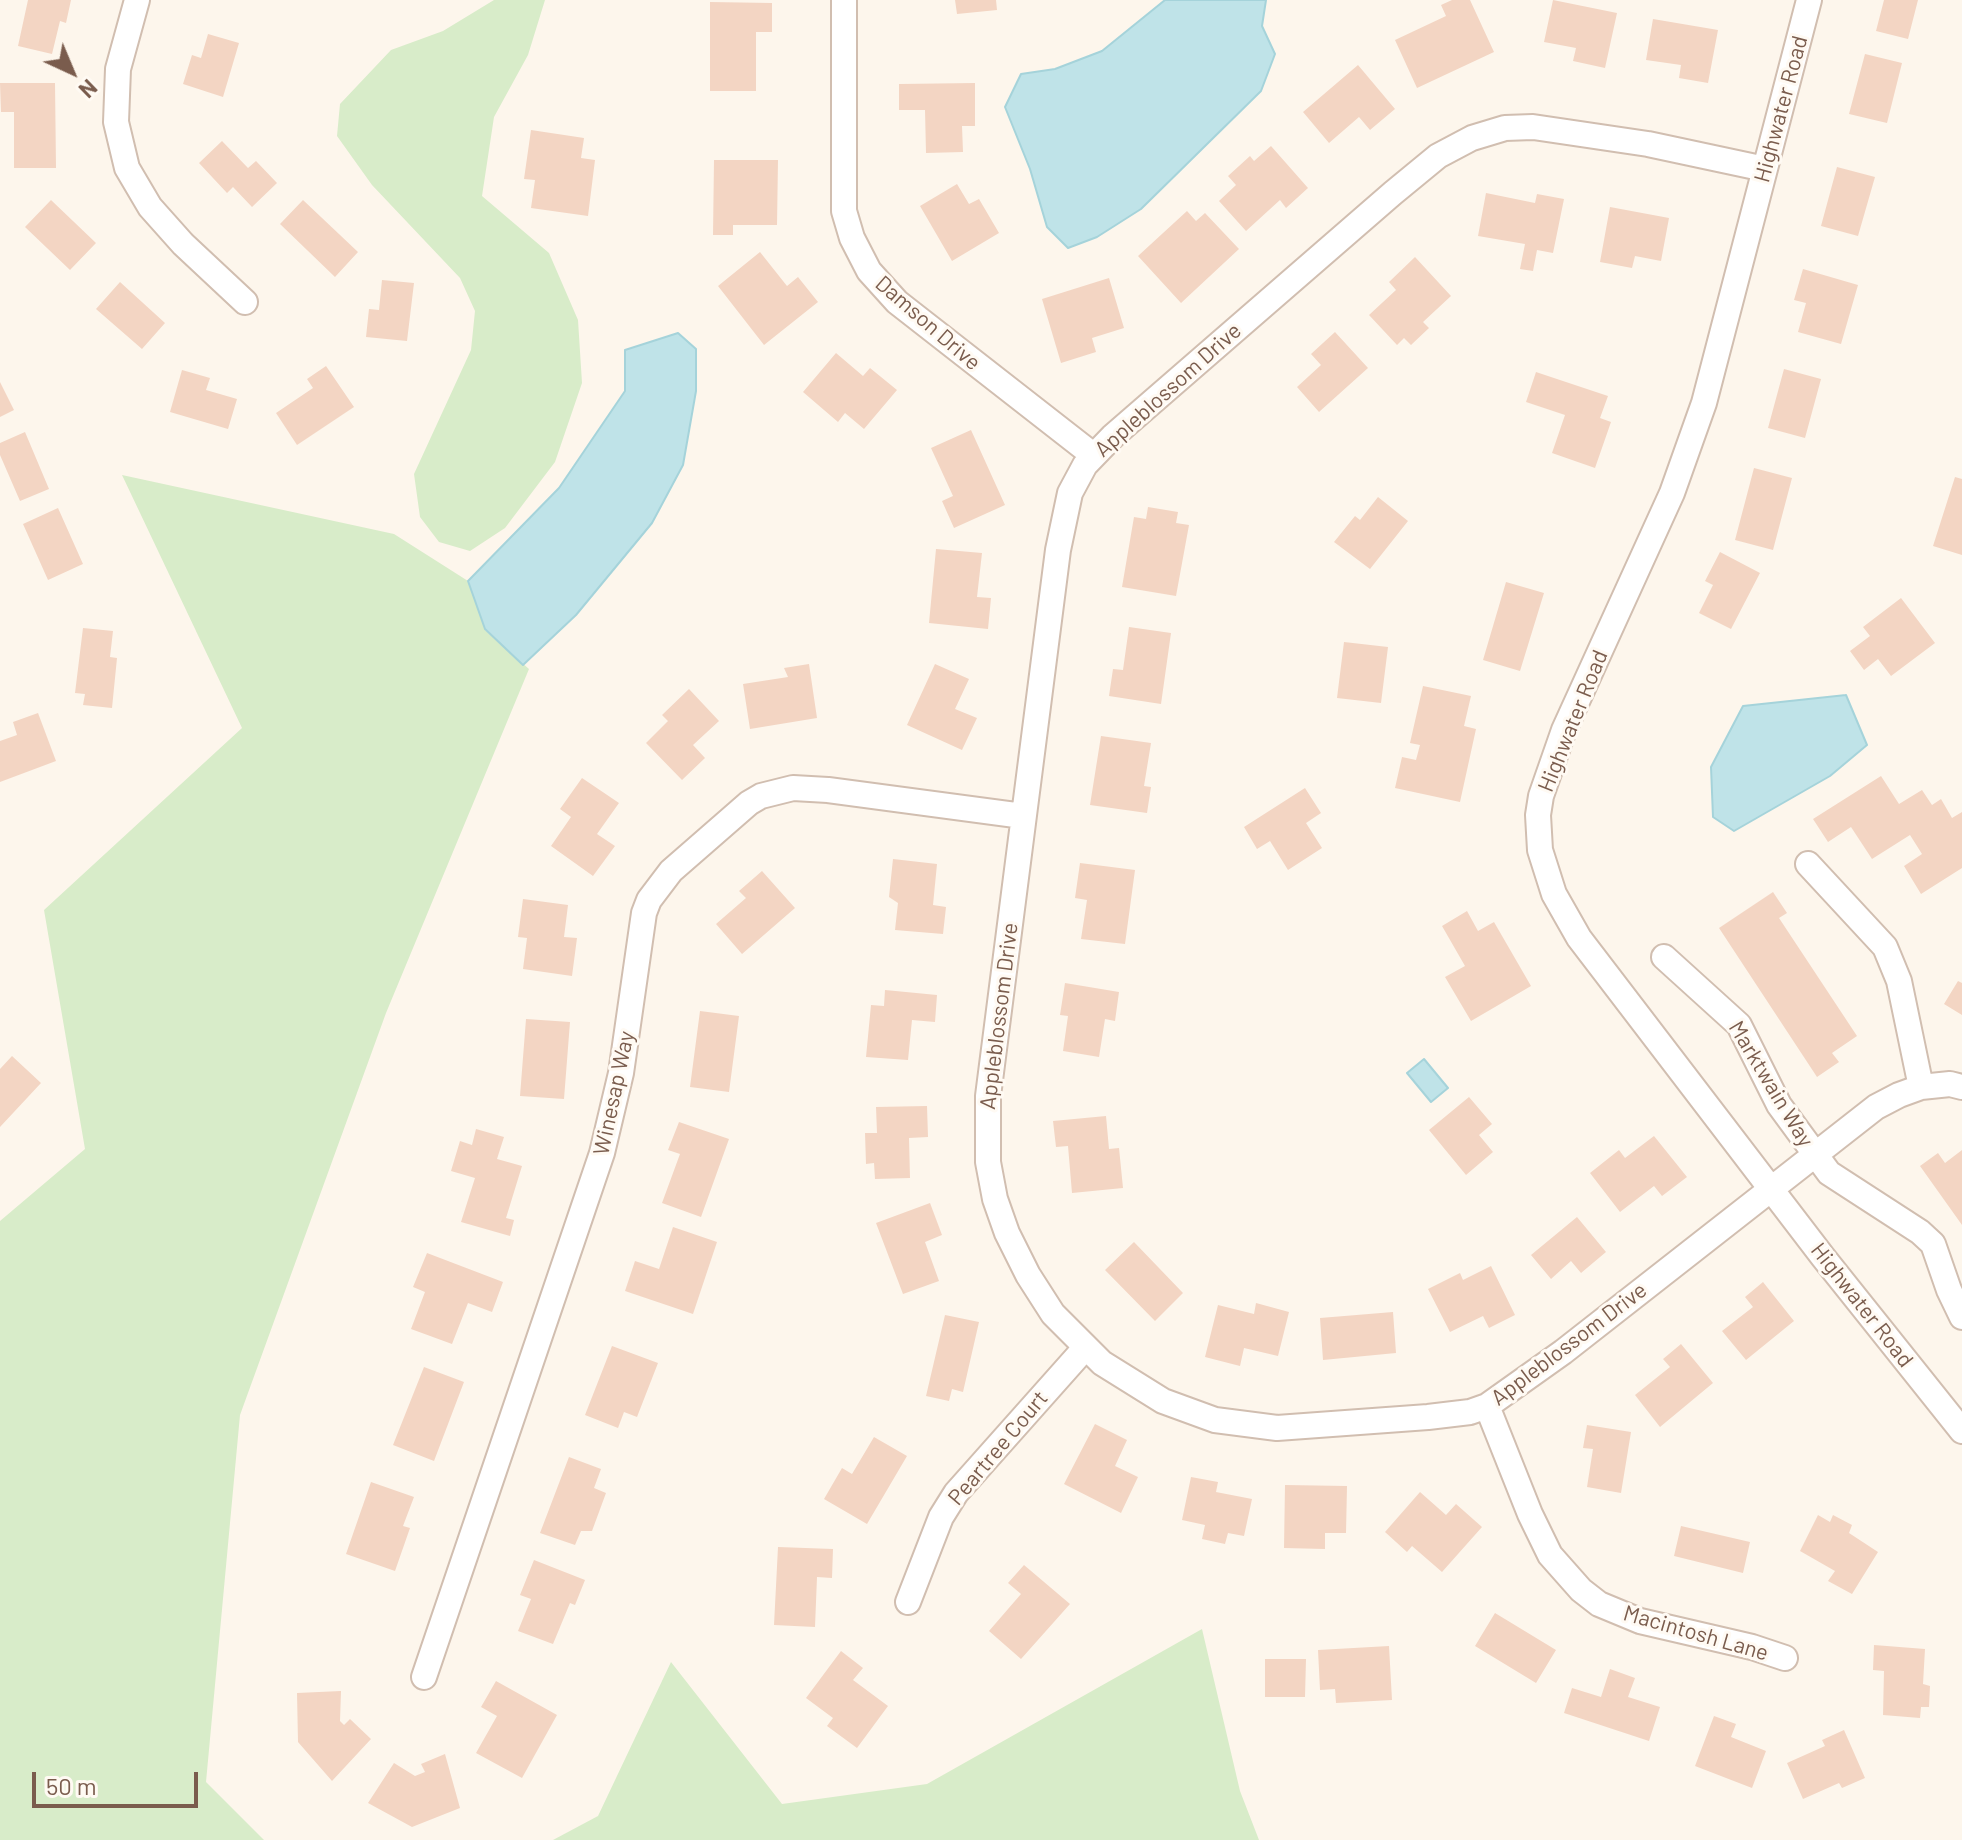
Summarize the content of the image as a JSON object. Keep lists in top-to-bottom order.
{
  "streets": {
    "street": [
      "Highwater Road",
      "Damson Drive",
      "Appleblossom Drive",
      "Marktwain Way",
      "Winesap Way",
      "Peartree Court",
      "Macintosh Lane"
    ]
  },
  "crossings": [
    ["Highwater Road", "Appleblossom Drive"],
    ["Damson Drive", "Appleblossom Drive"],
    ["Appleblossom Drive", "Marktwain Way"],
    ["Appleblossom Drive", "Winesap Way"],
    ["Appleblossom Drive", "Peartree Court"],
    ["Appleblossom Drive", "Macintosh Lane"]
  ],
  "scale_bar": "50 m",
  "north": "bottom right"
}
